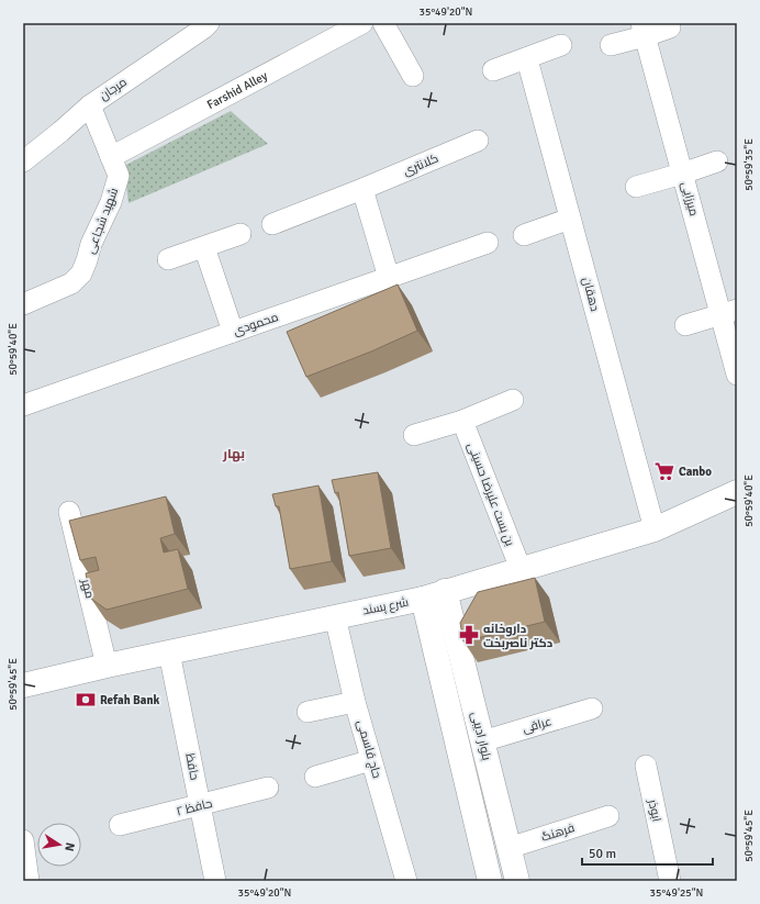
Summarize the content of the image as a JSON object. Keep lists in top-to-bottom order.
{
  "streets": {
    "main road": ["شرع پسند", "بلوار ادیبی"],
    "street": [
      "مرجان",
      "Farshid Alley",
      "کلانتری",
      "میرزایی",
      "شهید شجاعی",
      "دهقان",
      "محمودی",
      "بن بست علیرضا حسینی",
      "مهر",
      "عراقی",
      "حاج قاسمی",
      "حافظ",
      "۲ حافظ",
      "ابوذر",
      "فرهنگ"
    ]
  },
  "crossings": [
    ["مرجان", "شهید شجاعی"],
    ["Farshid Alley", "شهید شجاعی"],
    ["دهقان", "شرع پسند"],
    ["بن بست علیرضا حسینی", "شرع پسند"],
    ["مهر", "شرع پسند"],
    ["شرع پسند", "بلوار ادیبی"],
    ["شرع پسند", "حاج قاسمی"],
    ["شرع پسند", "حافظ"],
    ["عراقی", "بلوار ادیبی"],
    ["بلوار ادیبی", "فرهنگ"],
    ["حافظ", "۲ حافظ"]
  ],
  "districts": ["بهار"],
  "places": {
    "supermarket": ["Canbo"],
    "pharmacy": ["داروخانه دکتر ناصربخت"],
    "bank": ["Refah Bank"]
  },
  "scale_bar": "50 m",
  "north": "right",
  "coordinates": [
    "35°49'20\"N",
    "50°59'35\"E",
    "50°59'40\"E",
    "50°59'45\"E",
    "35°49'25\"N"
  ]
}
